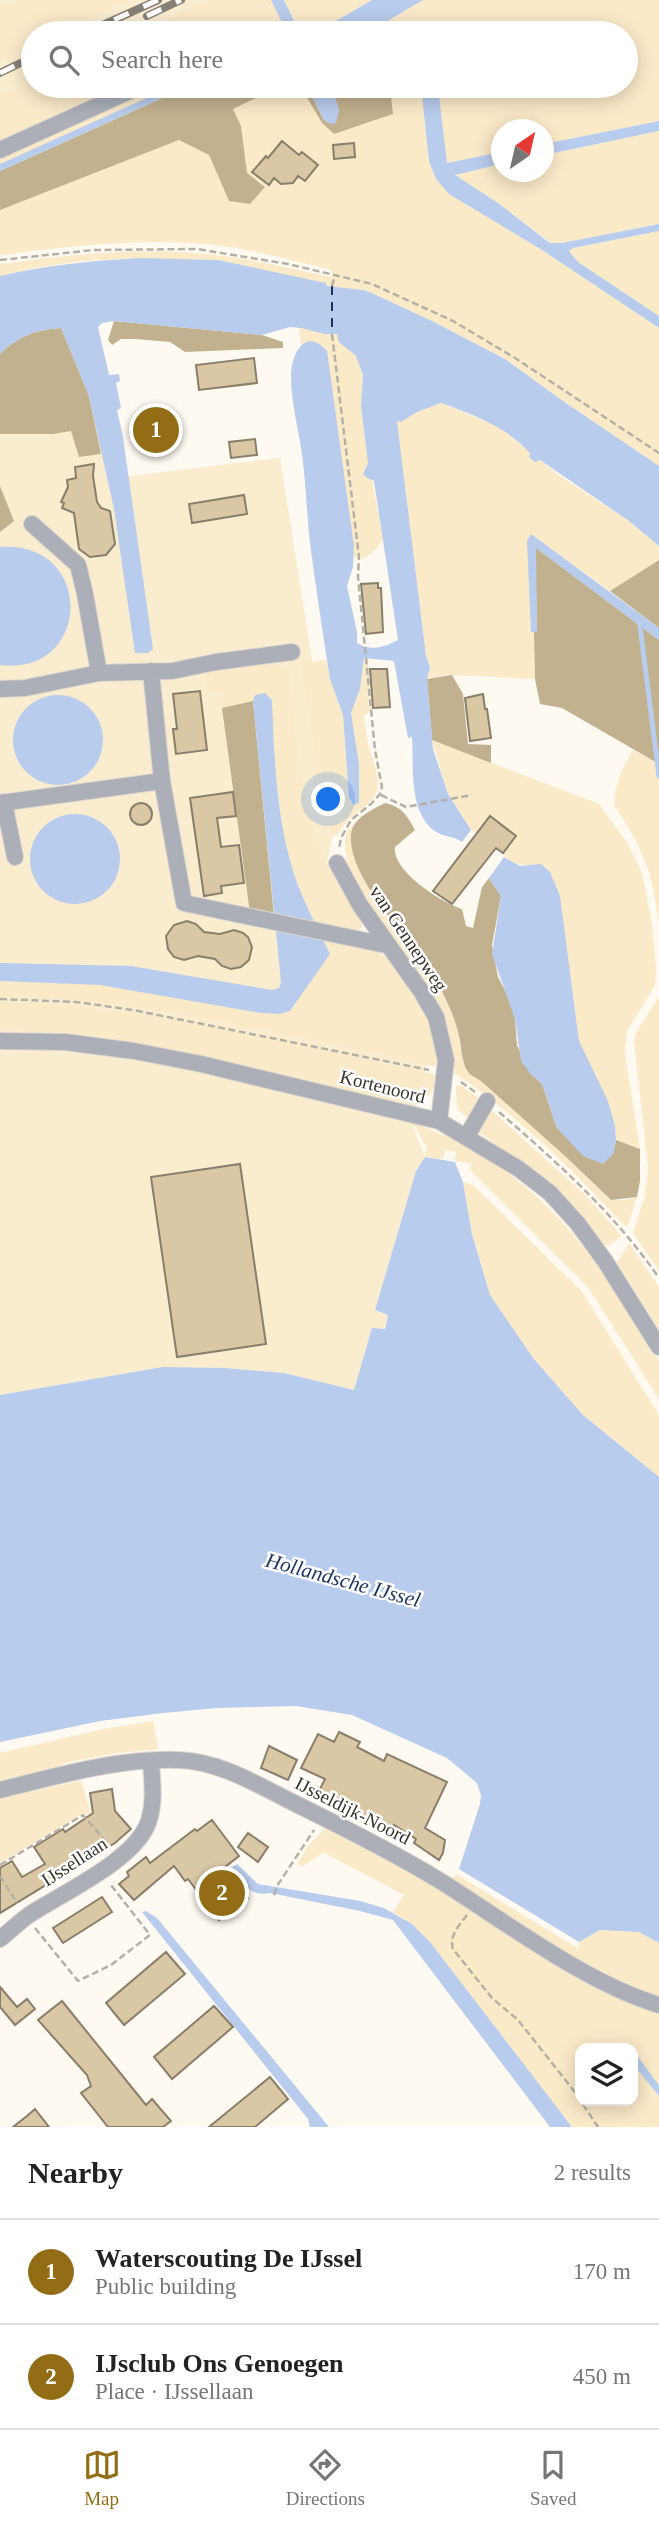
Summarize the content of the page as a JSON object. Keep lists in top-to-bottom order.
{
  "streets": {
    "street": [
      "van Gennepweg",
      "Kortenoord",
      "IJsseldijk-Noord",
      "IJssellaan"
    ]
  },
  "crossings": [
    ["van Gennepweg", "Kortenoord"],
    ["IJsseldijk-Noord", "IJssellaan"]
  ],
  "water": ["Hollandsche IJssel"],
  "north": "top right",
  "page": {
    "search": "Search here",
    "pins": ["1", "2"],
    "heading": ["Nearby", "2 results"],
    "list": [
      {
        "mark": "1",
        "name": "Waterscouting De IJssel",
        "note": "Public building",
        "value": "170 m"
      },
      {
        "mark": "2",
        "name": "IJsclub Ons Genoegen",
        "note": "Place · IJssellaan",
        "value": "450 m"
      }
    ],
    "nav": ["Map", "Directions", "Saved"]
  }
}
